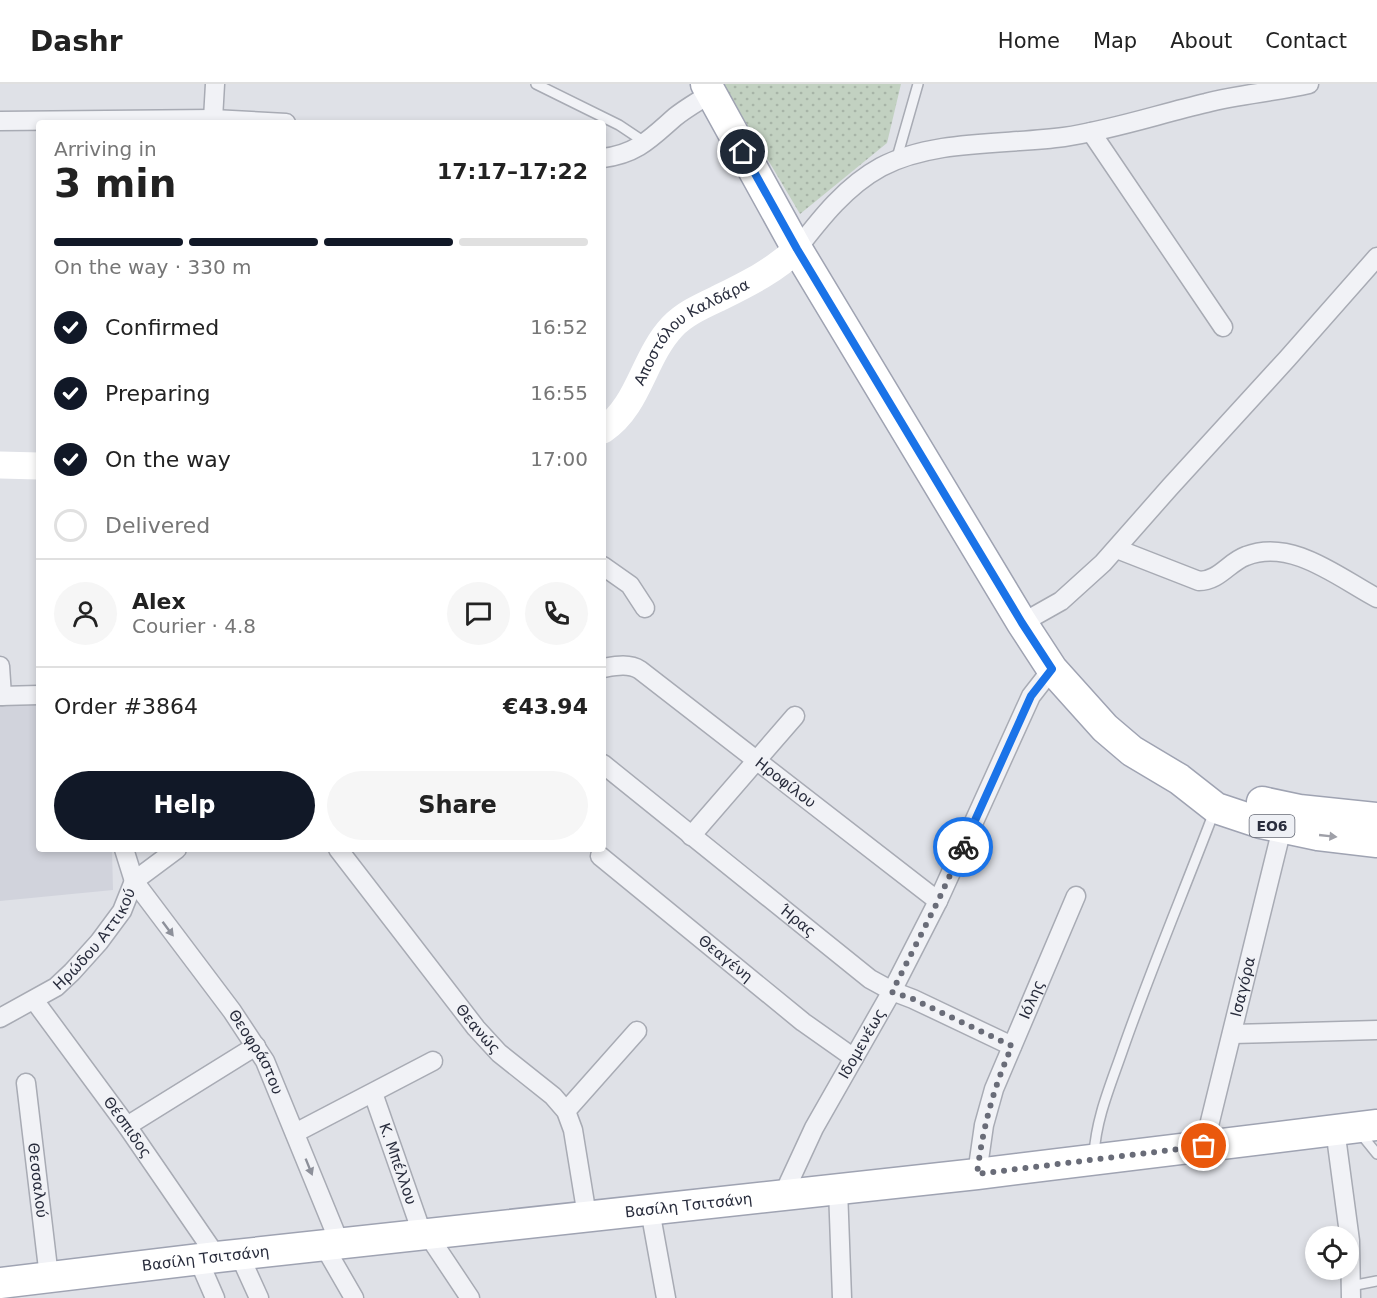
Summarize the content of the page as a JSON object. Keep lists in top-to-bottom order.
{
  "streets": {
    "main road": ["ΕΟ6", "Βασίλη Τσιτσάνη"],
    "street": [
      "Αποστόλου Καλδάρα",
      "Ηροφίλου",
      "Ήρας",
      "Ηρώδου Αττικού",
      "Θεαγένη",
      "Ισαγόρα",
      "Ιόλης",
      "Θεανώς",
      "Ιδομενέως",
      "Θεοφράστου",
      "Θέσπιδος",
      "Κ. Μπέλλου",
      "Θεσσαλού"
    ]
  },
  "crossings": [
    ["Αποστόλου Καλδάρα", "ΕΟ6"],
    ["Ηροφίλου", "Ιδομενέως"],
    ["ΕΟ6", "Ισαγόρα"],
    ["ΕΟ6", "Ιδομενέως"],
    ["Ήρας", "Ιόλης"],
    ["Ήρας", "Ιδομενέως"],
    ["Ηρώδου Αττικού", "Θεοφράστου"],
    ["Ηρώδου Αττικού", "Θέσπιδος"],
    ["Θεαγένη", "Ιδομενέως"],
    ["Ισαγόρα", "Βασίλη Τσιτσάνη"],
    ["Ιόλης", "Βασίλη Τσιτσάνη"],
    ["Θεανώς", "Βασίλη Τσιτσάνη"],
    ["Ιδομενέως", "Βασίλη Τσιτσάνη"],
    ["Θεοφράστου", "Βασίλη Τσιτσάνη"],
    ["Θέσπιδος", "Βασίλη Τσιτσάνη"],
    ["Κ. Μπέλλου", "Βασίλη Τσιτσάνη"],
    ["Θεσσαλού", "Βασίλη Τσιτσάνη"]
  ],
  "one_way": ["Θεοφράστου"],
  "page": {
    "header": "Dashr",
    "nav": [
      "Home",
      "Map",
      "About",
      "Contact"
    ],
    "heading": ["3 min", "Arriving in", "17:17–17:22"],
    "panel": [
      "Alex",
      "Courier · 4.8",
      "Order #3864",
      "€43.94"
    ],
    "bar": "On the way · 330 m",
    "list": [
      ["Confirmed", "16:52"],
      ["Preparing", "16:55"],
      ["On the way", "17:00"],
      "Delivered"
    ],
    "buttons": ["Help", "Share"]
  }
}
